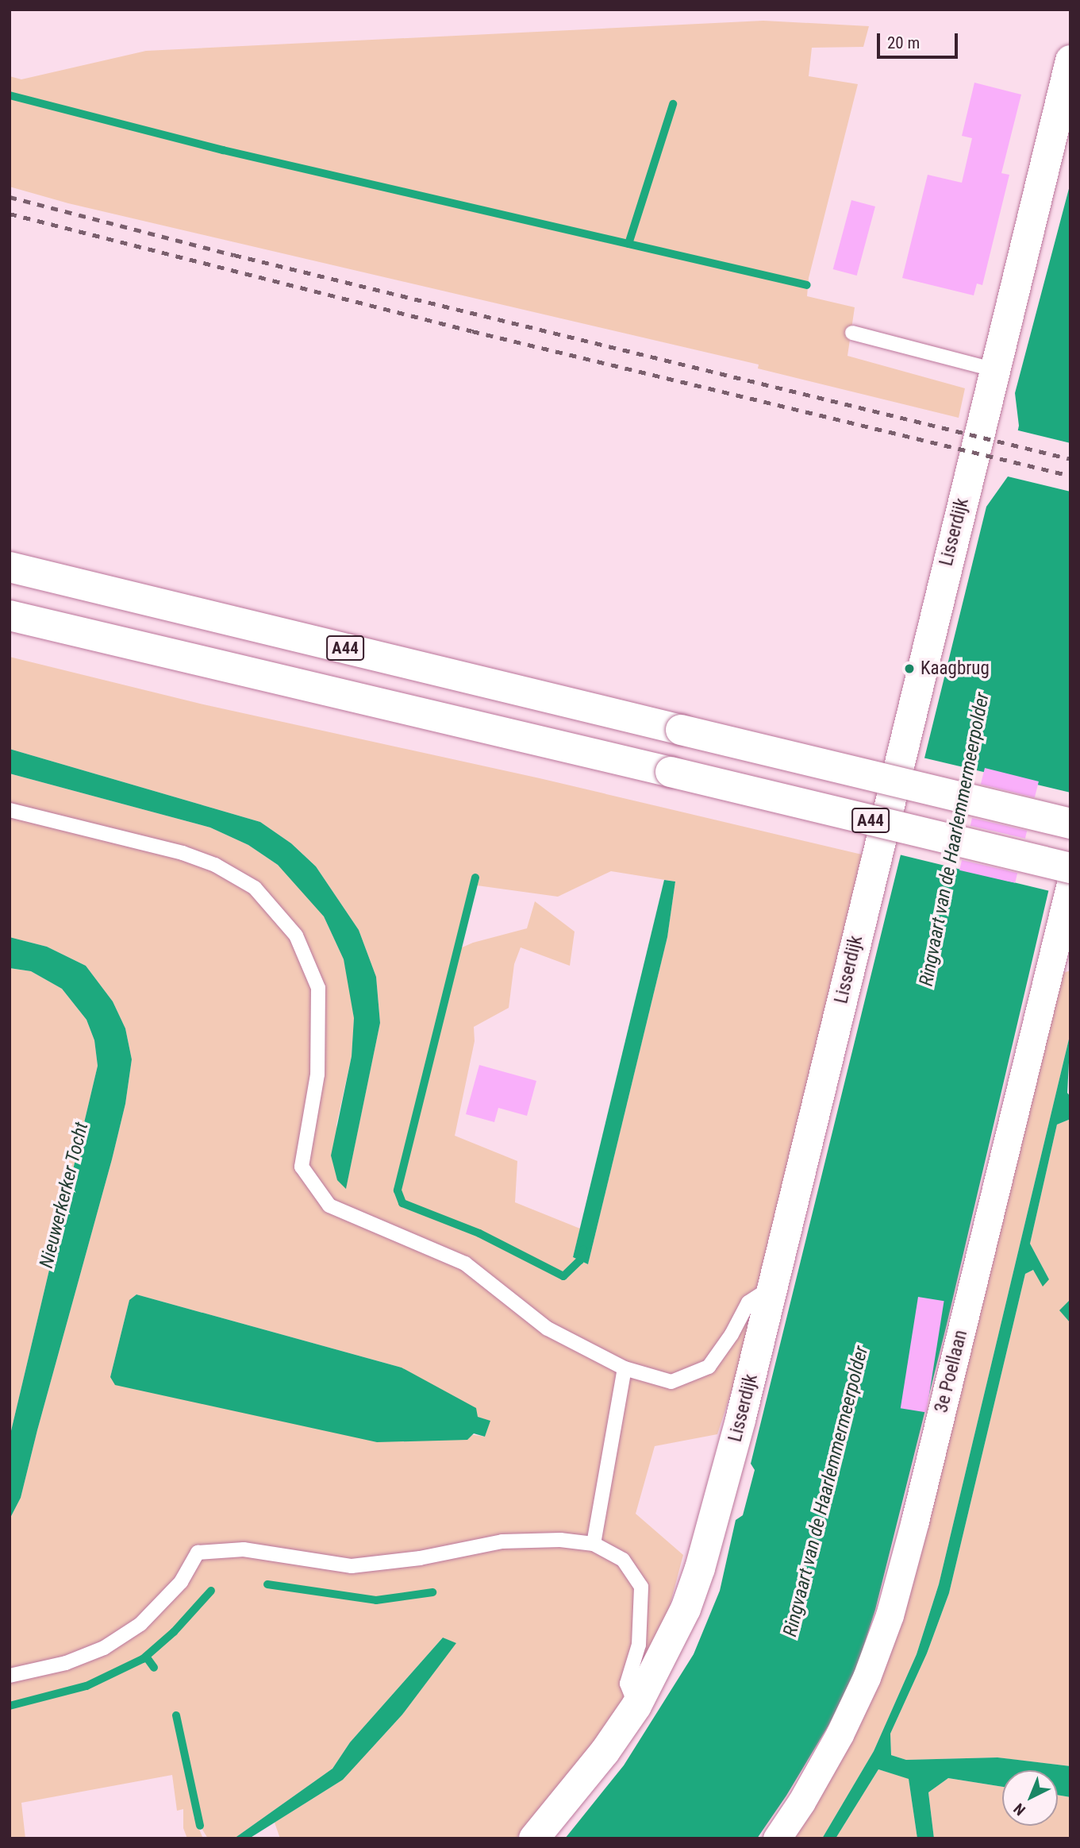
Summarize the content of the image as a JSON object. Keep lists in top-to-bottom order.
{
  "streets": {
    "main road": ["Lisserdijk", "A44"],
    "street": ["3e Poellaan"]
  },
  "water": ["Ringvaart van de Haarlemmermeerpolder", "Nieuwerkerker Tocht"],
  "places": ["Kaagbrug"],
  "scale_bar": "20 m",
  "north": "bottom left"
}
